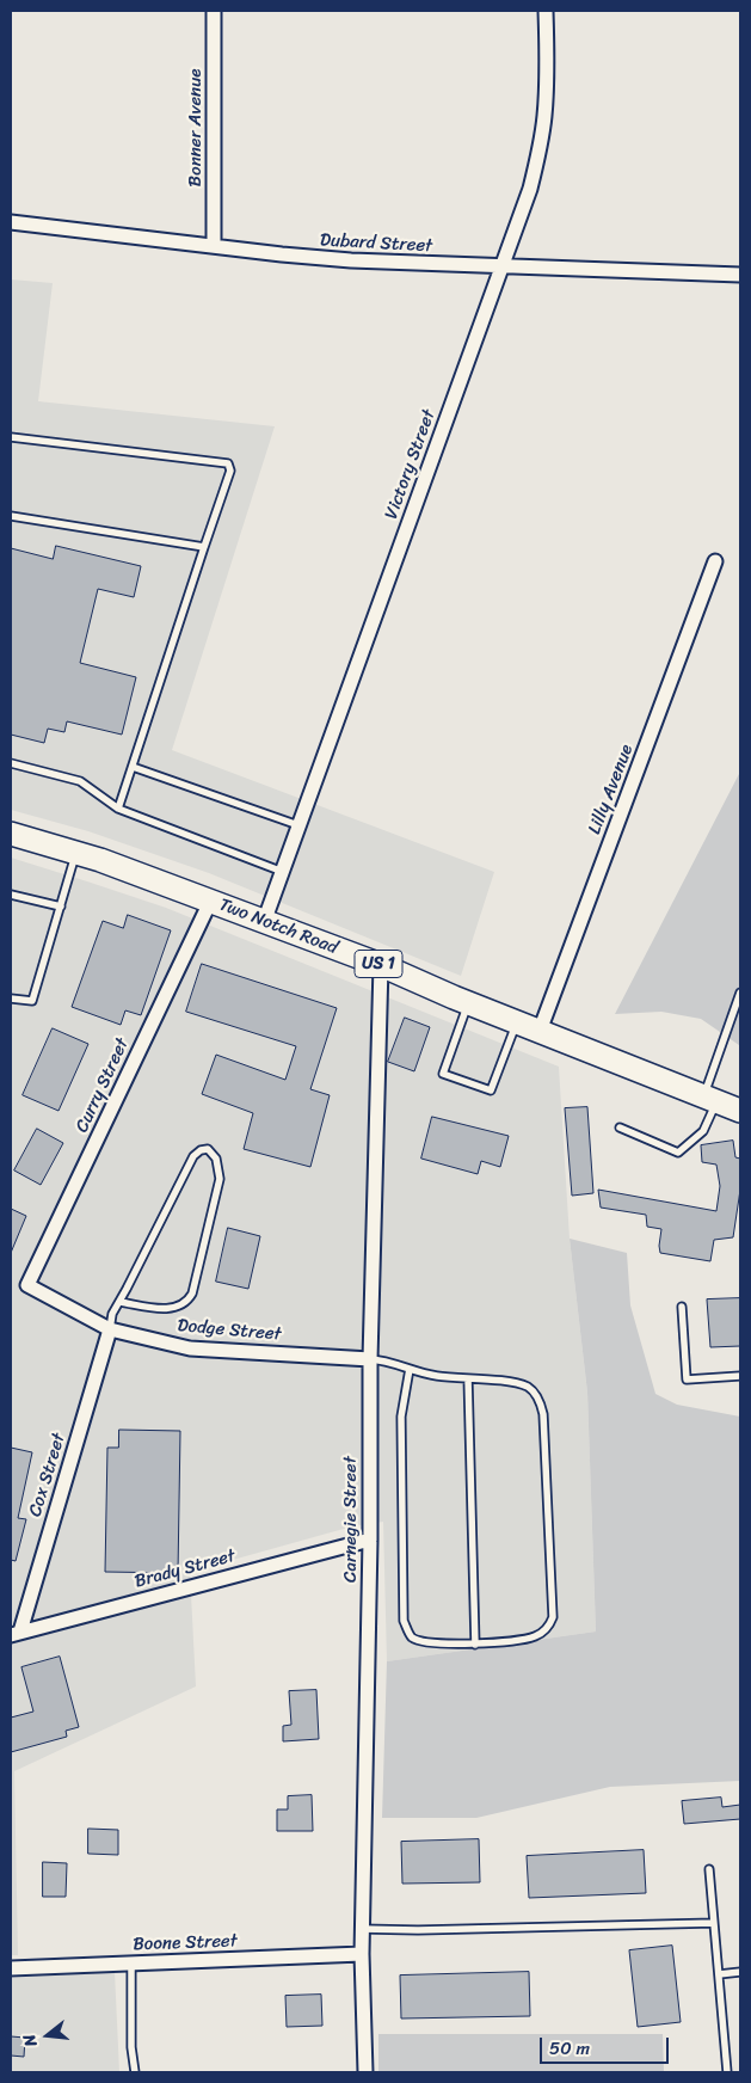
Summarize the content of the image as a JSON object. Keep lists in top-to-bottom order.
{
  "streets": {
    "main road": ["Two Notch Road", "US 1"],
    "street": [
      "Bonner Avenue",
      "Dubard Street",
      "Victory Street",
      "Lilly Avenue",
      "Curry Street",
      "Dodge Street",
      "Cox Street",
      "Carnegie Street",
      "Brady Street",
      "Boone Street"
    ]
  },
  "crossings": [
    ["Bonner Avenue", "Dubard Street"],
    ["Dubard Street", "Victory Street"],
    ["Victory Street", "Two Notch Road"],
    ["Lilly Avenue", "Two Notch Road"],
    ["Two Notch Road", "Curry Street"],
    ["Two Notch Road", "Carnegie Street"],
    ["Curry Street", "Dodge Street"],
    ["Dodge Street", "Cox Street"],
    ["Dodge Street", "Carnegie Street"],
    ["Cox Street", "Brady Street"],
    ["Carnegie Street", "Brady Street"],
    ["Carnegie Street", "Boone Street"]
  ],
  "scale_bar": "50 m",
  "north": "left"
}
